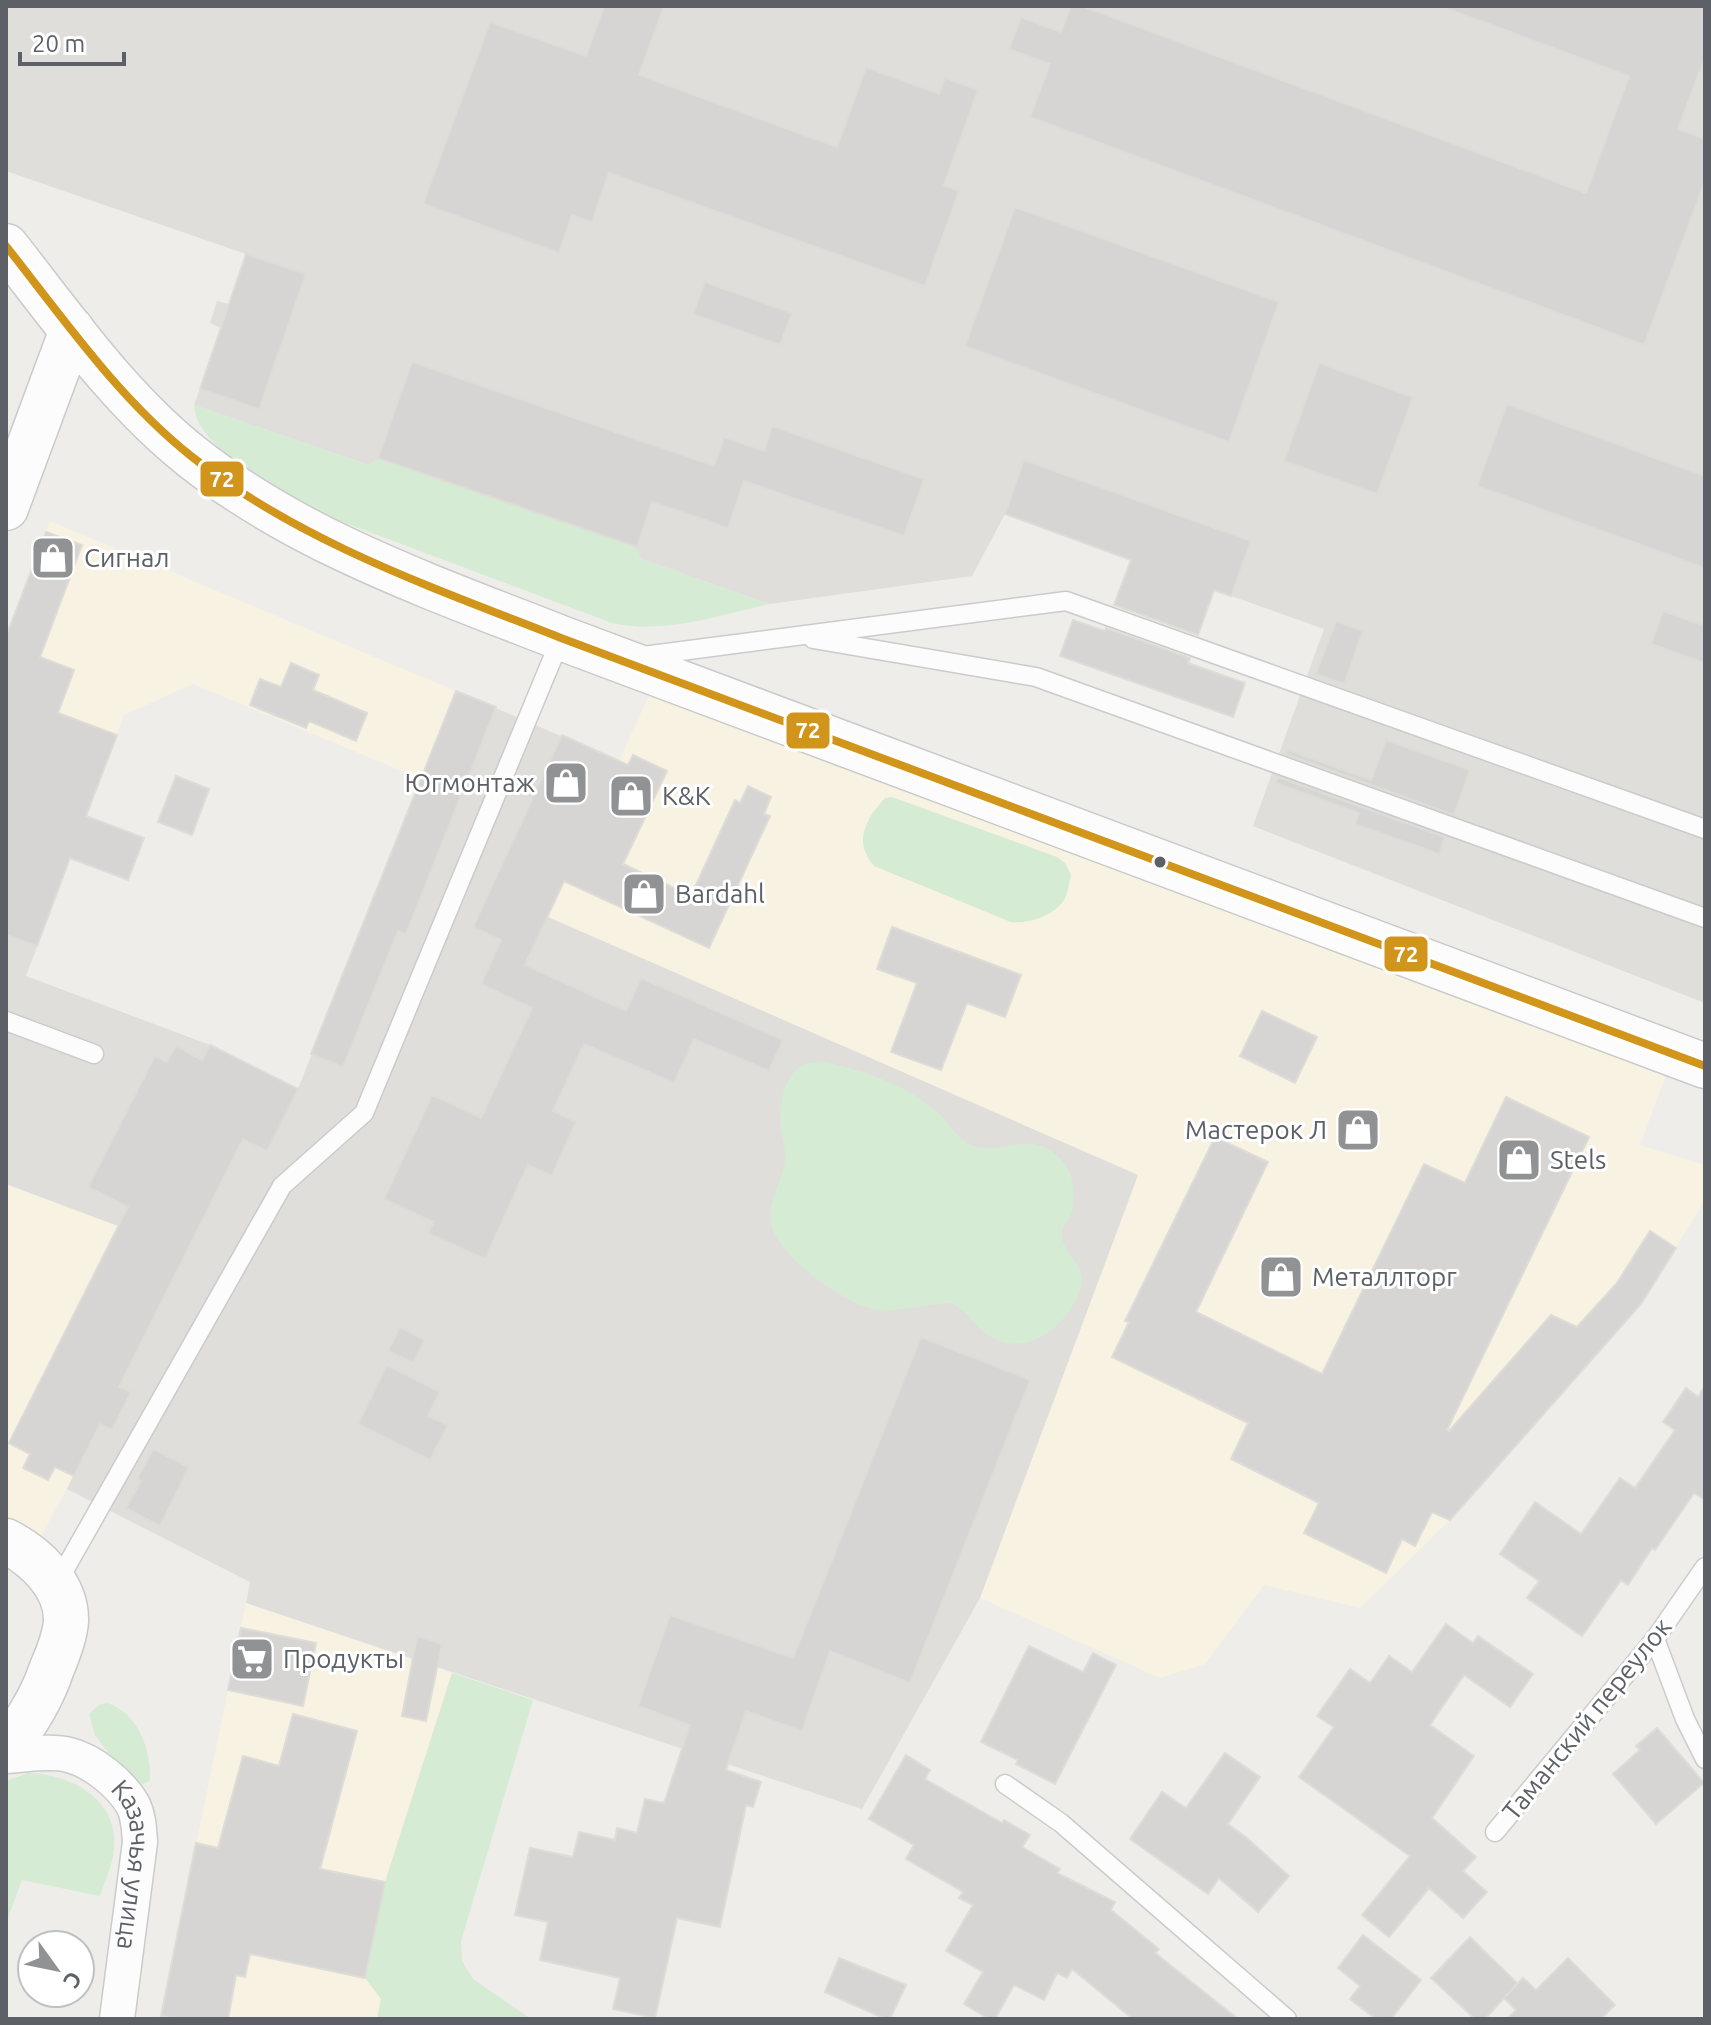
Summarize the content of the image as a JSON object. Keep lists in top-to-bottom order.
{
  "streets": {
    "street": ["Казачья улица"],
    "lane": ["Таманский переулок"]
  },
  "places": {
    "shop": [
      "Сигнал",
      "Югмонтаж",
      "K&K",
      "Bardahl",
      "Мастерок Л",
      "Stels",
      "Металлторг"
    ],
    "supermarket": ["Продукты"]
  },
  "lines": ["transit line 72"],
  "scale_bar": "20 m",
  "north": "bottom right"
}
